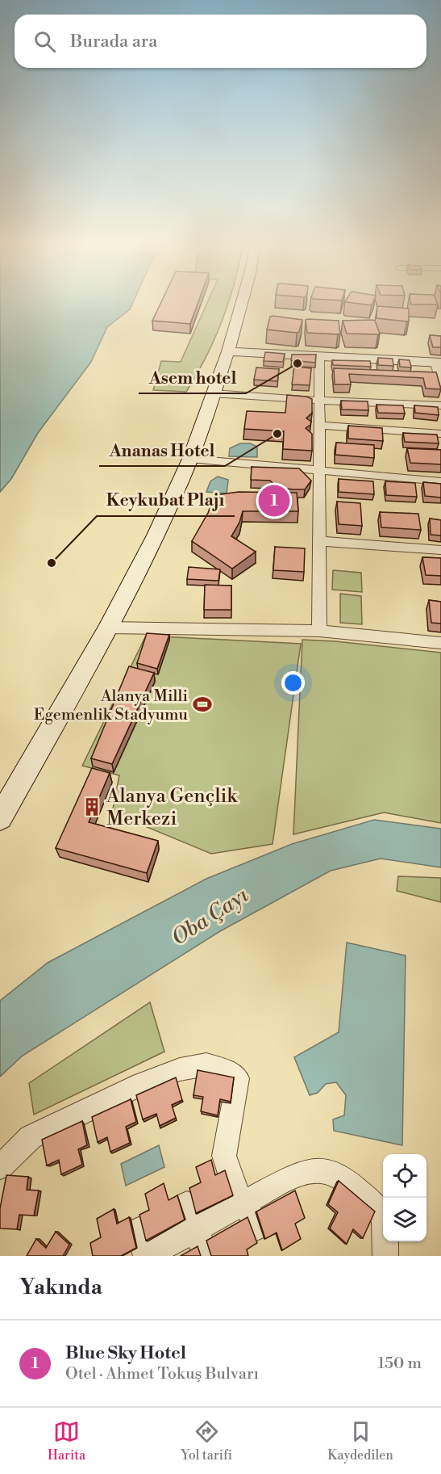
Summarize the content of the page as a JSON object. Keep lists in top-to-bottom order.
{
  "water": ["Oba Çayı"],
  "places": {
    "other": ["Asem hotel", "Ananas Hotel", "Keykubat Plajı"],
    "sports": ["Alanya Milli Egemenlik Stadyumu"],
    "building": ["Alanya Gençlik Merkezi"]
  },
  "page": {
    "search": "Burada ara",
    "pins": "1",
    "heading": "Yakında",
    "list": [
      {
        "mark": "1",
        "name": "Blue Sky Hotel",
        "note": "Otel · Ahmet Tokuş Bulvarı",
        "value": "150 m"
      }
    ],
    "nav": ["Harita", "Yol tarifi", "Kaydedilen"]
  }
}
